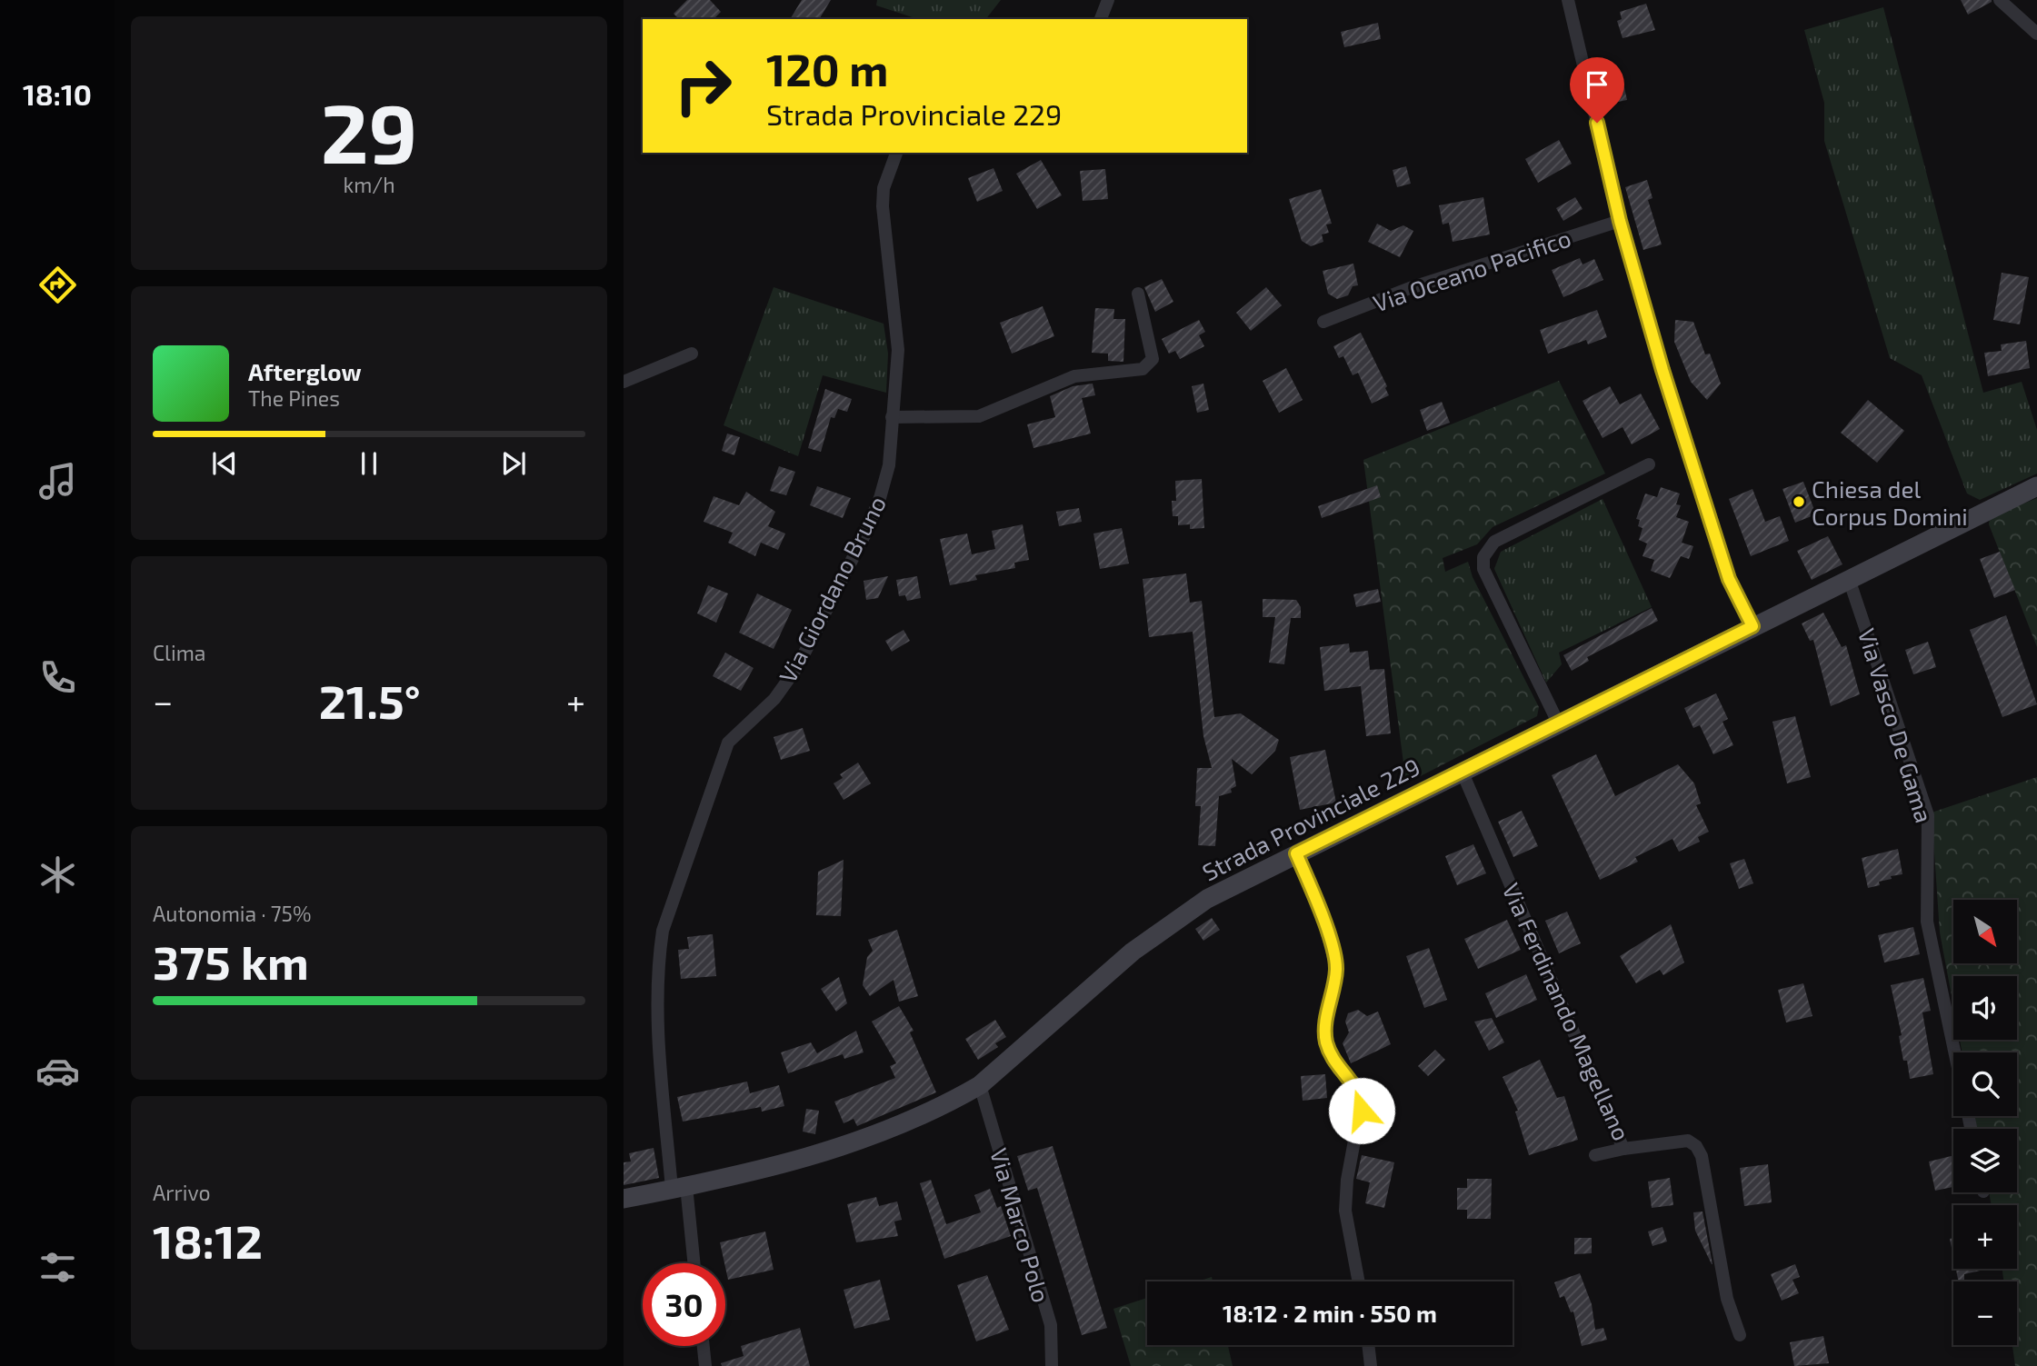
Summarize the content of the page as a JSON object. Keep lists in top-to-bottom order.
{
  "streets": {
    "street": [
      "Via Oceano Pacifico",
      "Via Giordano Bruno",
      "Via Vasco De Gama",
      "Strada Provinciale 229",
      "Via Ferdinando Magellano",
      "Via Marco Polo"
    ]
  },
  "crossings": [
    ["Via Giordano Bruno", "Strada Provinciale 229"],
    ["Via Vasco De Gama", "Strada Provinciale 229"],
    ["Strada Provinciale 229", "Via Ferdinando Magellano"],
    ["Strada Provinciale 229", "Via Marco Polo"]
  ],
  "places": ["Chiesa del Corpus Domini"],
  "north": "bottom right",
  "page": {
    "tabs": "18:10",
    "tile": [
      ["29", "km/h"],
      "Clima",
      ["Autonomia · 75%", "375 km"],
      ["Arrivo", "18:12"]
    ],
    "turn": ["120 m", "Strada Provinciale 229"],
    "song": ["Afterglow", "The Pines"],
    "heat": ["−", "21.5°", "+"],
    "map_buttons": ["+", "−"],
    "limit": "30",
    "trip": "18:12 · 2 min · 550 m"
  }
}
